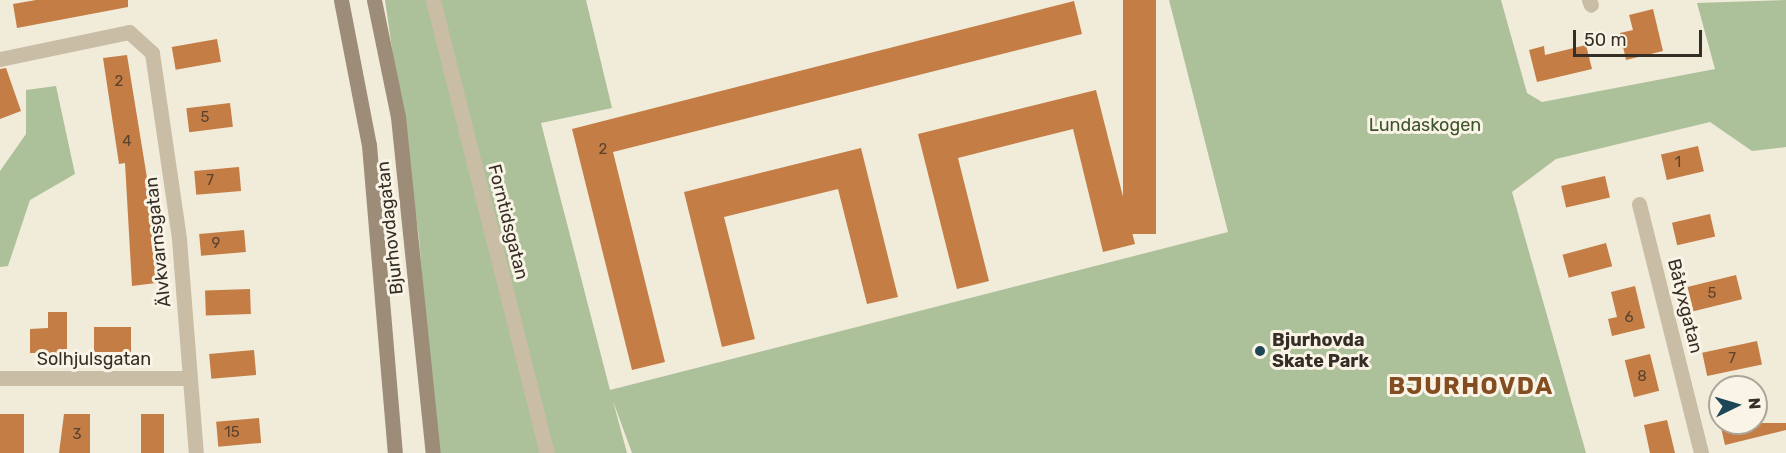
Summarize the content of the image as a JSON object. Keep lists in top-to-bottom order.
{
  "streets": {
    "main road": ["Bjurhovdagatan"],
    "street": [
      "Forntidsgatan",
      "Älvkvarnsgatan",
      "Båtyxgatan",
      "Solhjulsgatan"
    ]
  },
  "crossings": [
    ["Älvkvarnsgatan", "Solhjulsgatan"]
  ],
  "districts": ["BJURHOVDA"],
  "parks": ["Lundaskogen"],
  "places": ["Bjurhovda Skate Park"],
  "house_numbers": [
    "2",
    "5",
    "4",
    "2",
    "1",
    "7",
    "9",
    "5",
    "6",
    "7",
    "8",
    "15",
    "3"
  ],
  "scale_bar": "50 m",
  "north": "right"
}
